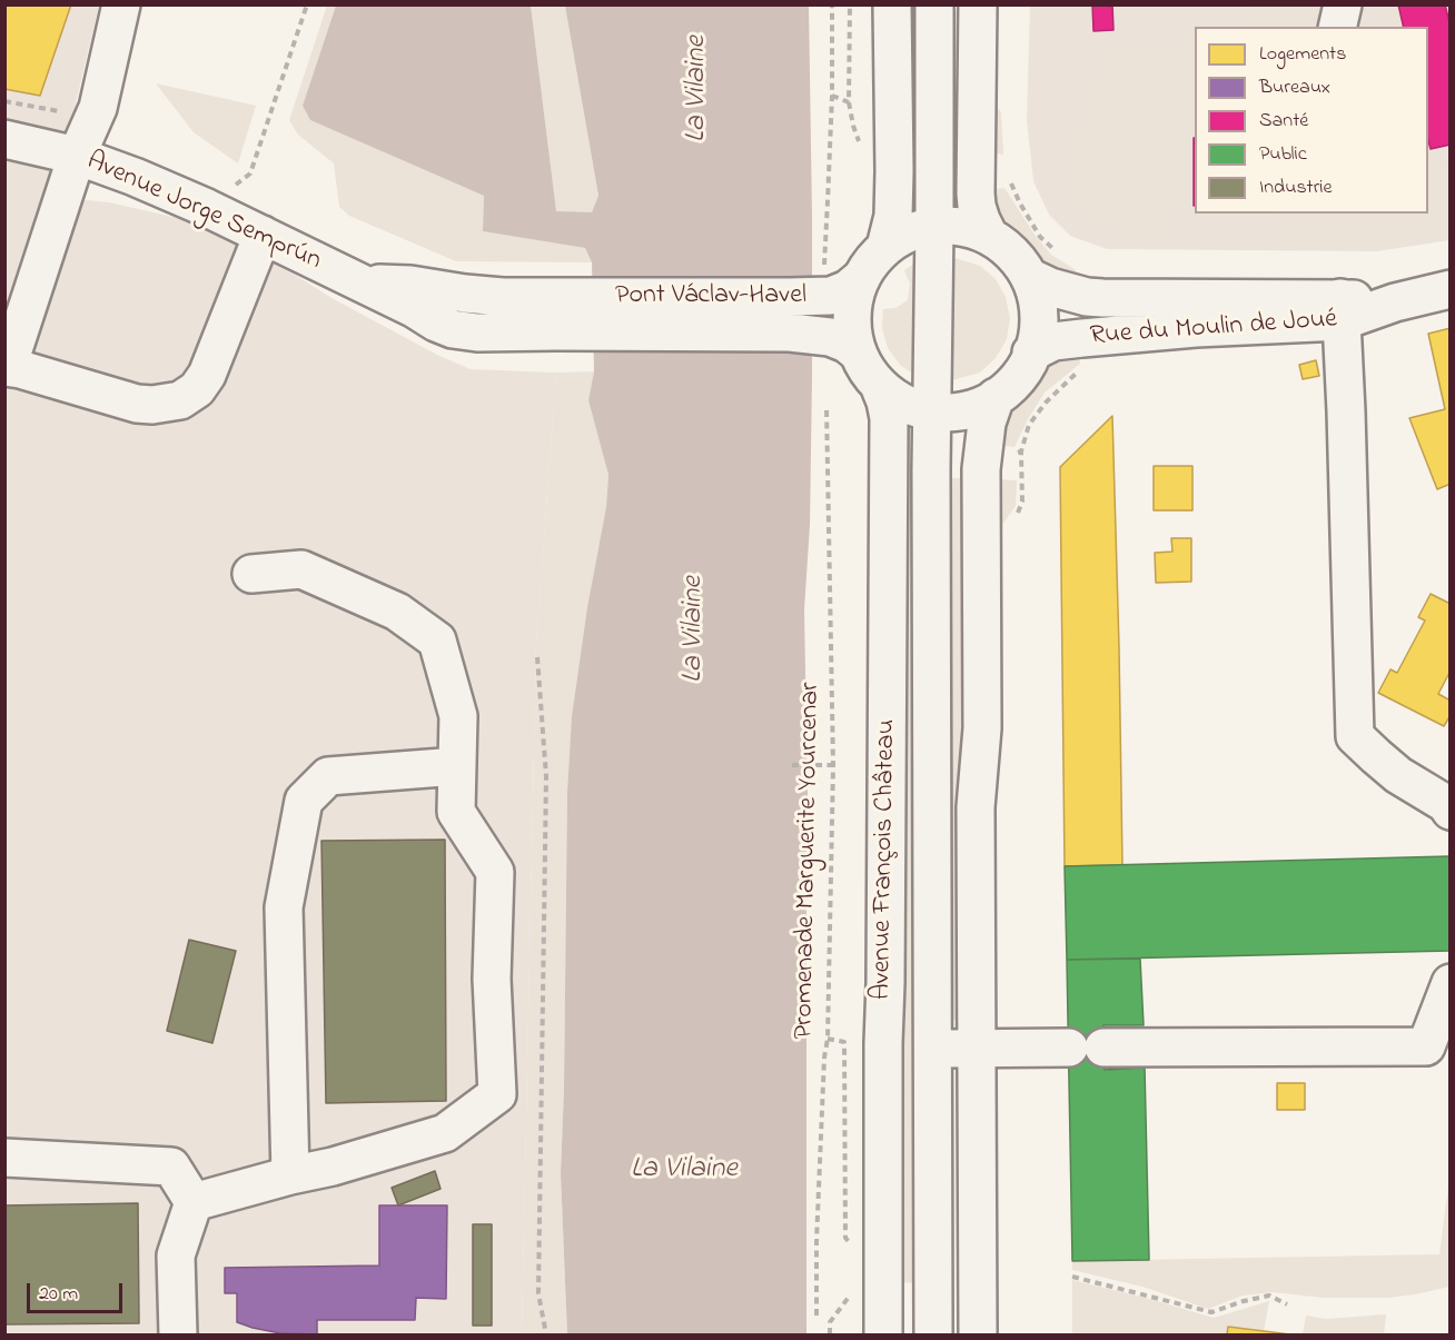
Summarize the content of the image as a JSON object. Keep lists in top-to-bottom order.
{
  "streets": {
    "main road": [
      "Avenue Jorge Semprún",
      "Pont Václav-Havel",
      "Rue du Moulin de Joué",
      "Avenue François Château"
    ],
    "path": ["Promenade Marguerite Yourcenar"]
  },
  "crossings": [
    ["Avenue Jorge Semprún", "Pont Václav-Havel"]
  ],
  "water": ["La Vilaine"],
  "legend": [
    "Logements",
    "Bureaux",
    "Santé",
    "Public",
    "Industrie"
  ],
  "scale_bar": "20 m"
}
